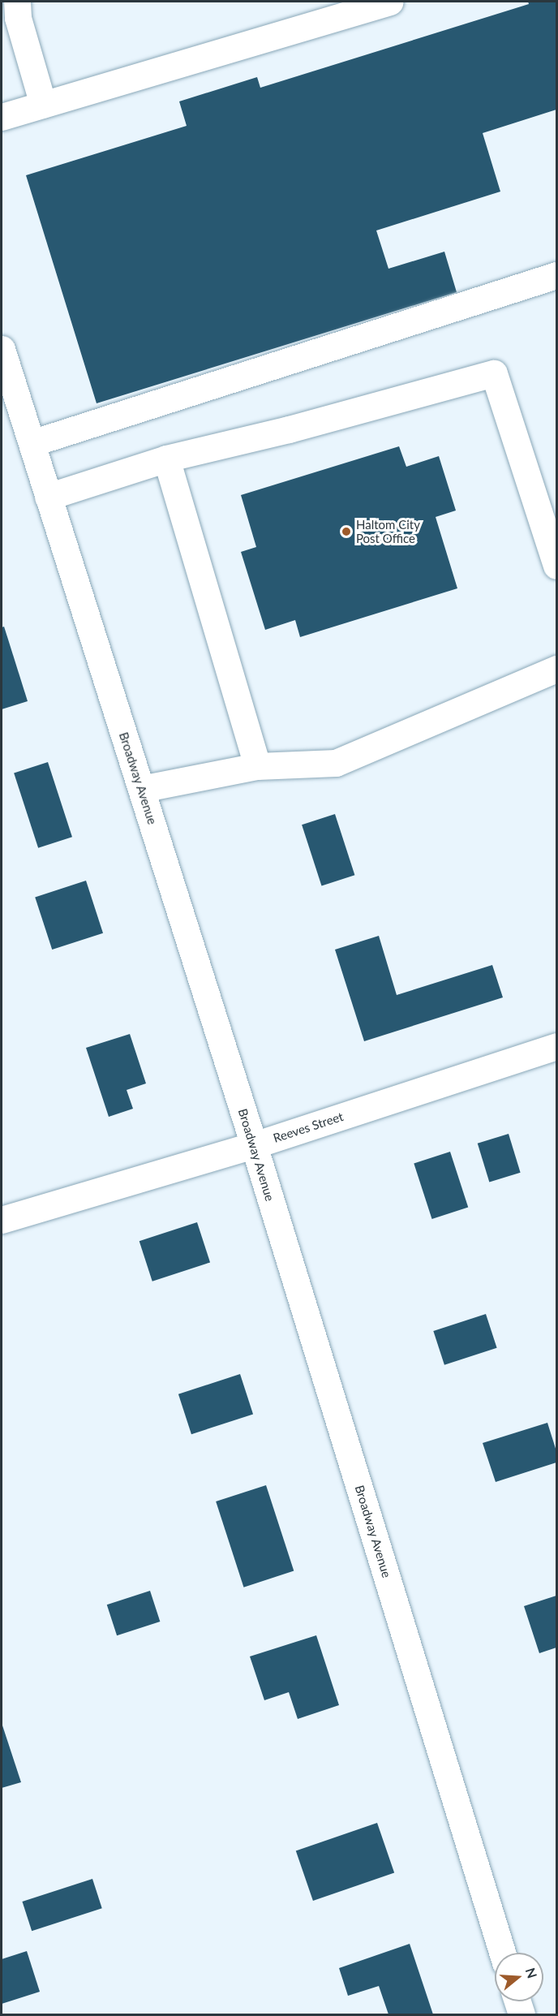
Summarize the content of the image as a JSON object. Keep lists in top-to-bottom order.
{
  "streets": {
    "main road": ["Broadway Avenue", "Reeves Street"]
  },
  "crossings": [
    ["Broadway Avenue", "Reeves Street"]
  ],
  "places": ["Haltom City Post Office"],
  "north": "right"
}
